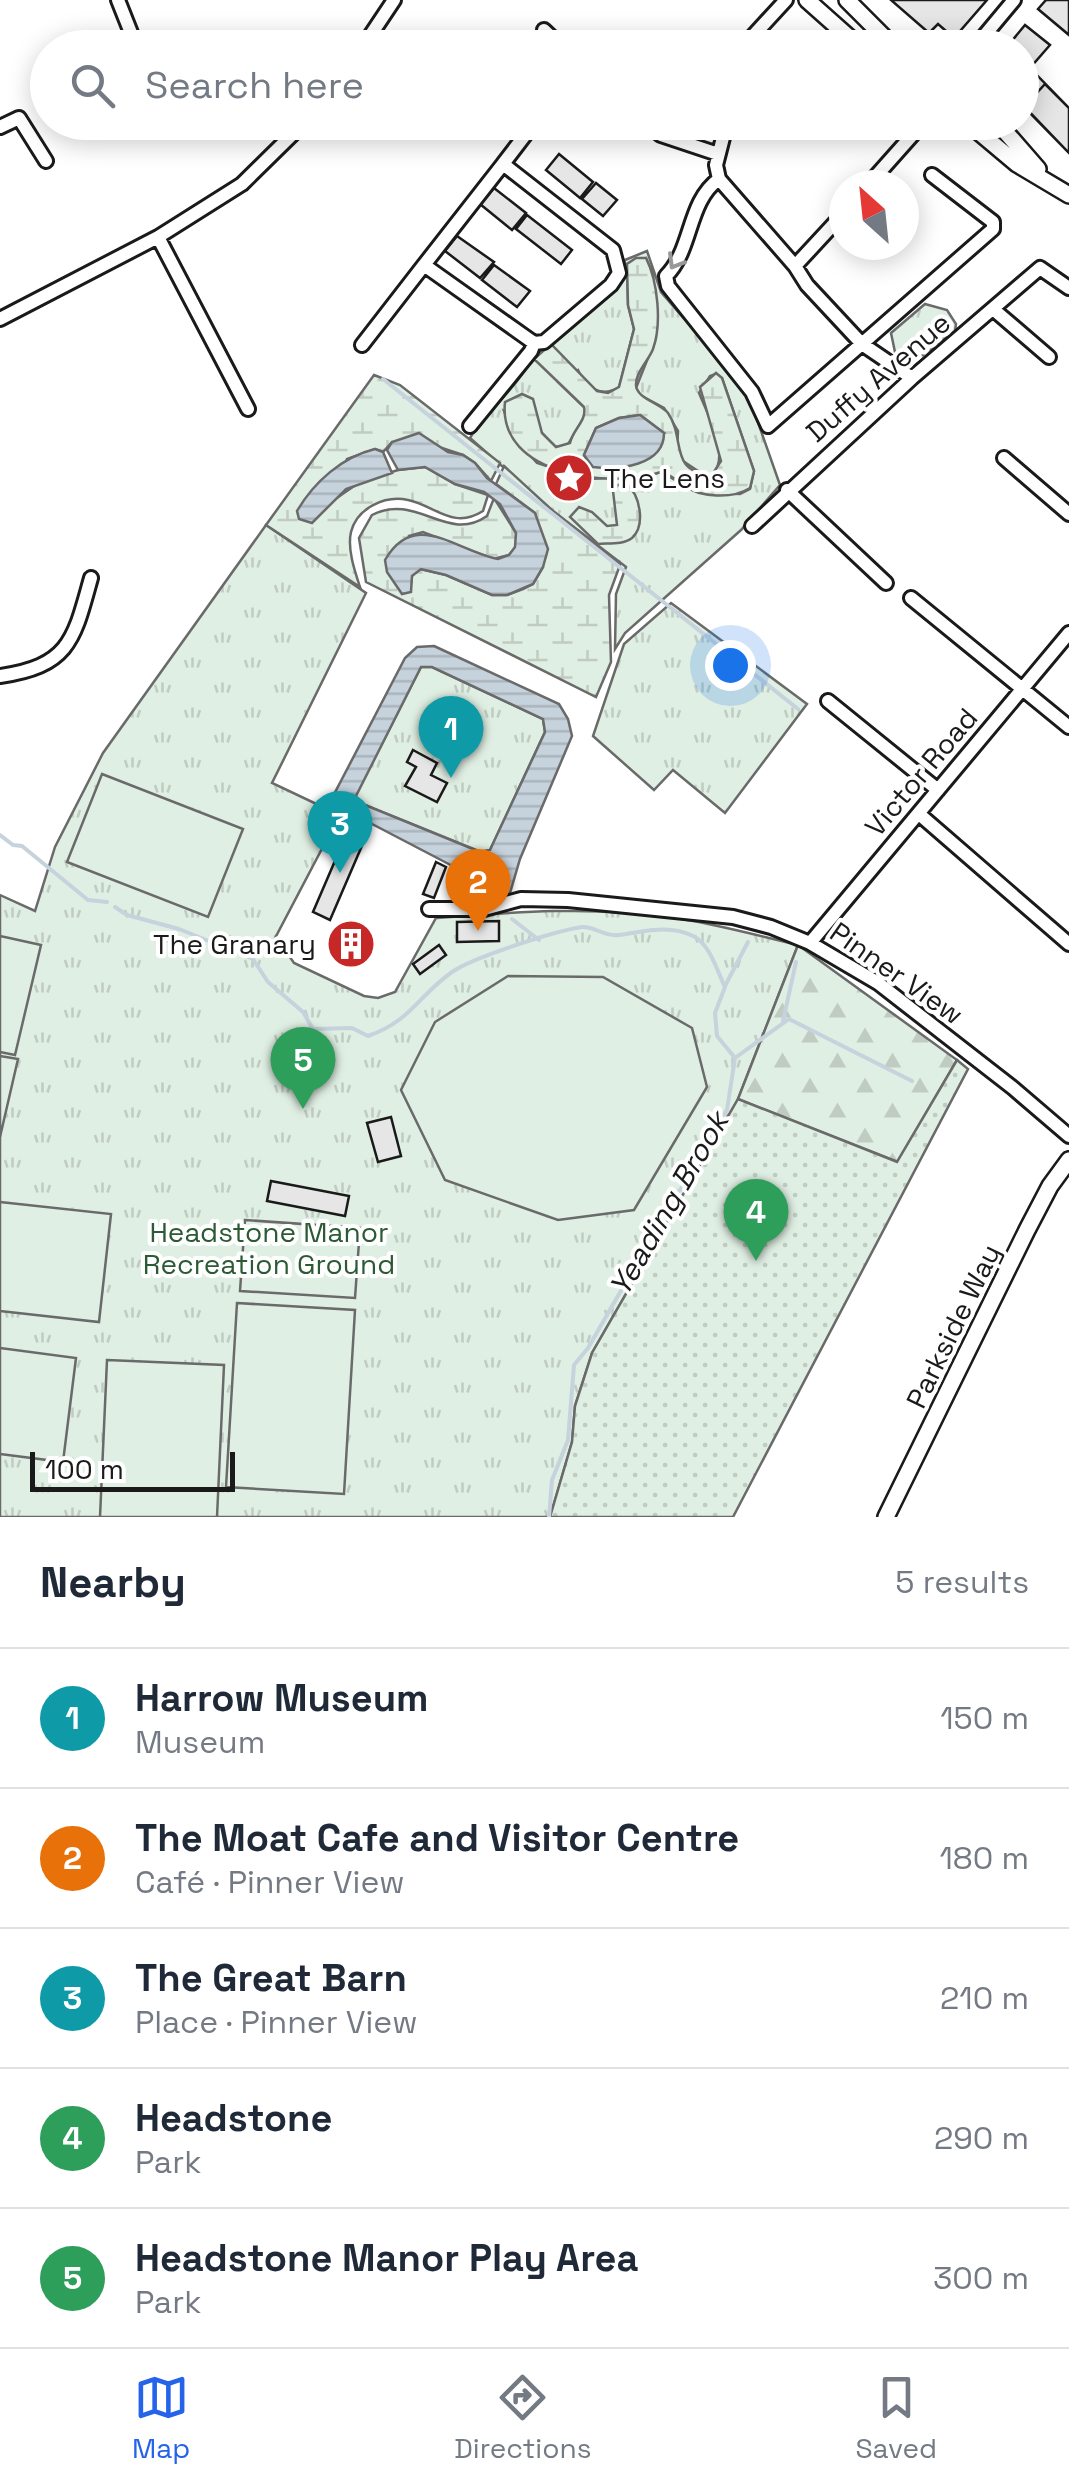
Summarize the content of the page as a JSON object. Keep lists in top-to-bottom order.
{
  "streets": {
    "street": [
      "Duffy Avenue",
      "Victor Road",
      "Pinner View",
      "Parkside Way"
    ]
  },
  "crossings": [
    ["Victor Road", "Pinner View"]
  ],
  "water": ["Yeading Brook"],
  "parks": ["Headstone Manor Recreation Ground"],
  "places": {
    "place": ["The Lens"],
    "building": ["The Granary"]
  },
  "scale_bar": "100 m",
  "north": "top left",
  "page": {
    "search": "Search here",
    "pins": [
      "1",
      "3",
      "2",
      "5",
      "4"
    ],
    "scale": "100 m",
    "heading": ["Nearby", "5 results"],
    "list": [
      {
        "mark": "1",
        "name": "Harrow Museum",
        "note": "Museum",
        "value": "150 m"
      },
      {
        "mark": "2",
        "name": "The Moat Cafe and Visitor Centre",
        "note": "Café · Pinner View",
        "value": "180 m"
      },
      {
        "mark": "3",
        "name": "The Great Barn",
        "note": "Place · Pinner View",
        "value": "210 m"
      },
      {
        "mark": "4",
        "name": "Headstone",
        "note": "Park",
        "value": "290 m"
      },
      {
        "mark": "5",
        "name": "Headstone Manor Play Area",
        "note": "Park",
        "value": "300 m"
      }
    ],
    "nav": ["Map", "Directions", "Saved"]
  }
}
